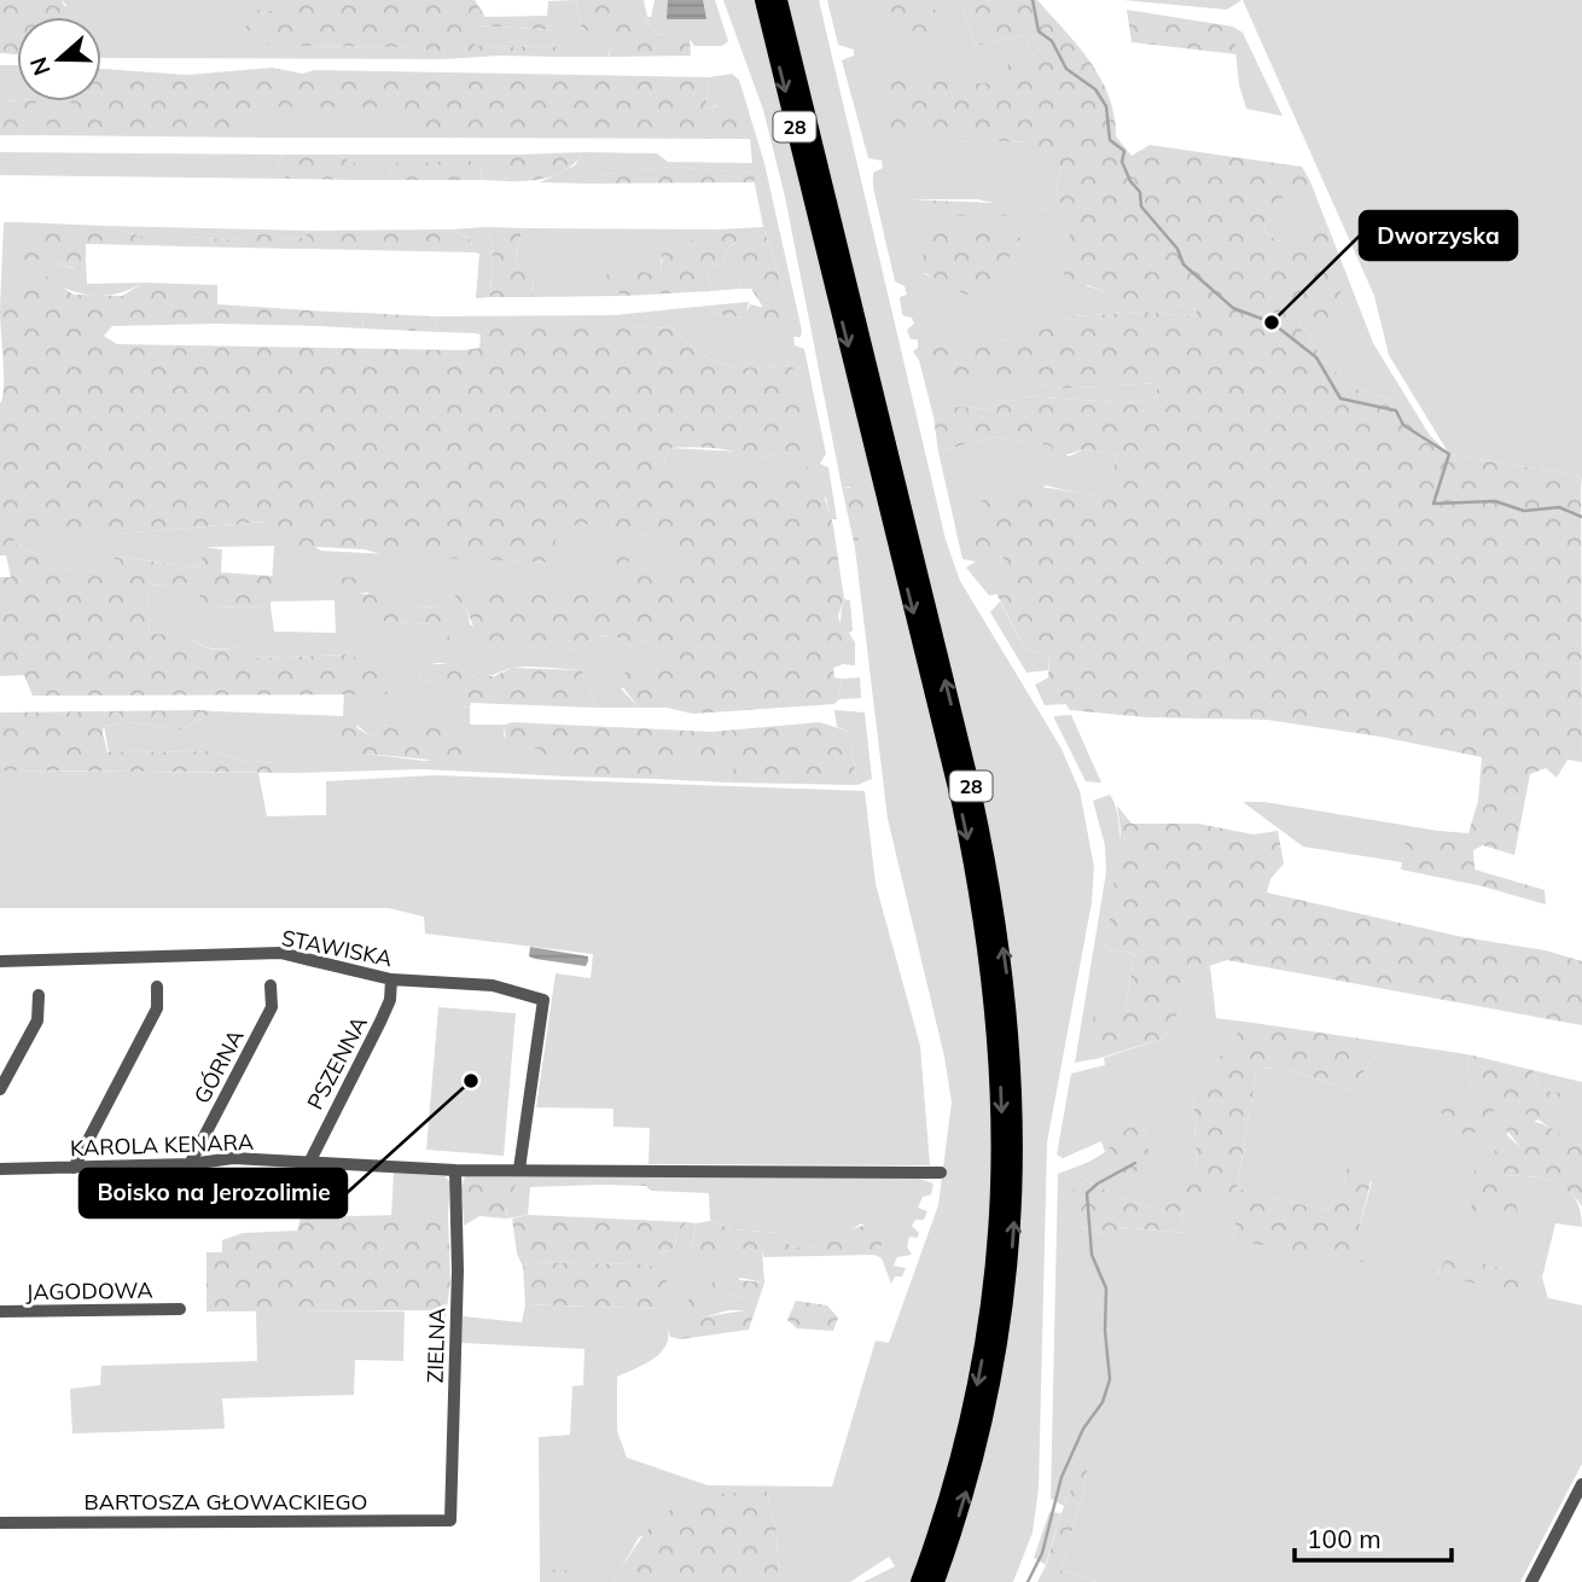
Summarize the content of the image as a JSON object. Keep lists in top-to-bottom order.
{
  "streets": {
    "main road": ["28"],
    "street": [
      "STAWISKA",
      "PSZENNA",
      "GÓRNA",
      "KAROLA KENARA",
      "JAGODOWA",
      "ZIELNA",
      "BARTOSZA GŁOWACKIEGO"
    ]
  },
  "crossings": [
    ["STAWISKA", "PSZENNA"],
    ["STAWISKA", "KAROLA KENARA"],
    ["PSZENNA", "KAROLA KENARA"],
    ["GÓRNA", "KAROLA KENARA"],
    ["KAROLA KENARA", "ZIELNA"],
    ["ZIELNA", "BARTOSZA GŁOWACKIEGO"]
  ],
  "places": ["Dworzyska", "Boisko na Jerozolimie"],
  "scale_bar": "100 m",
  "north": "left"
}
